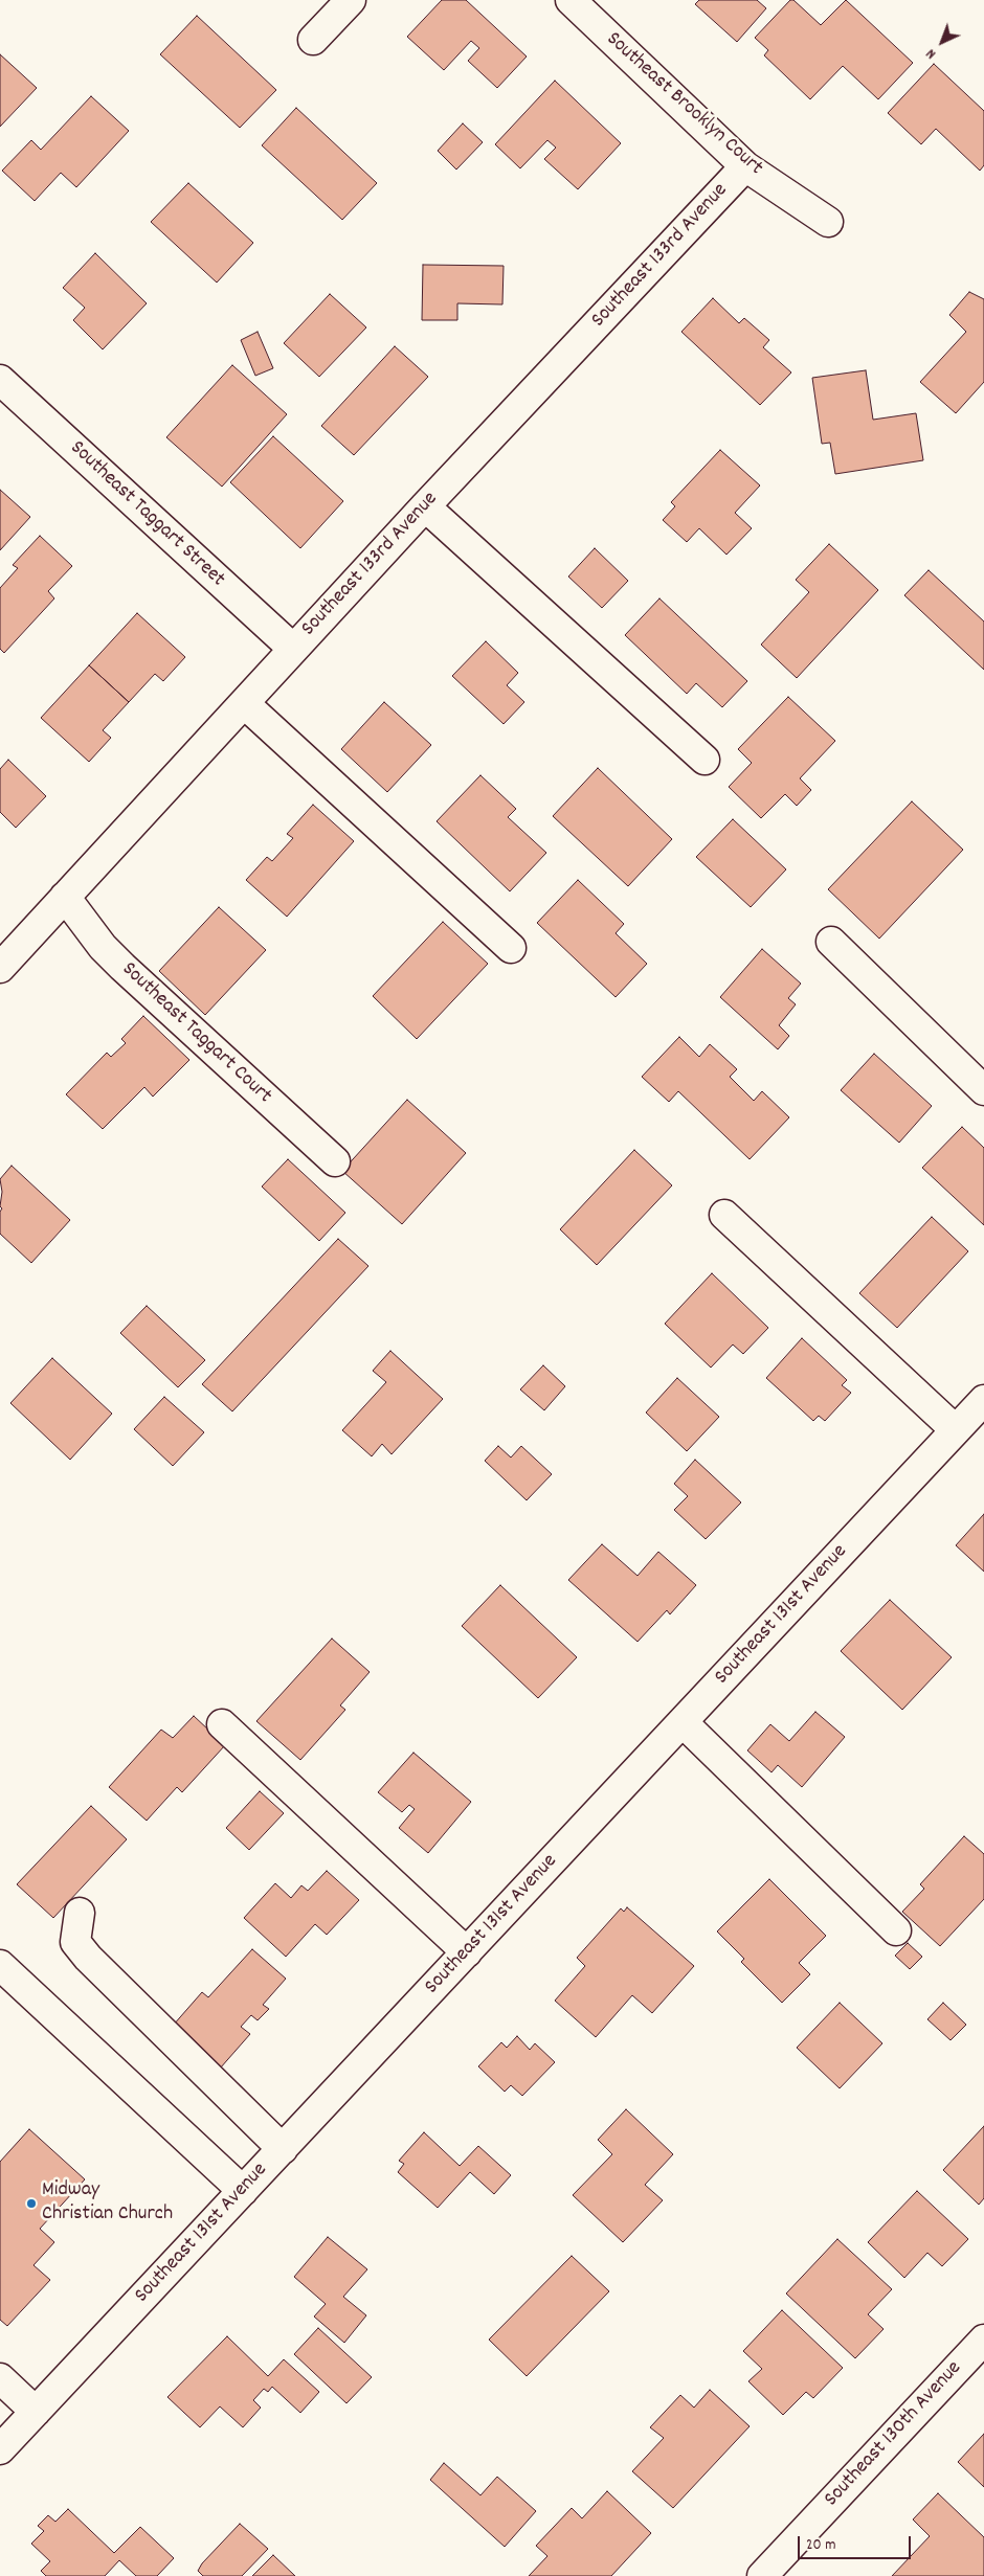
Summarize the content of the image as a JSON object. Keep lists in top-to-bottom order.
{
  "streets": {
    "street": [
      "Southeast Brooklyn Court",
      "Southeast 133rd Avenue",
      "Southeast Taggart Street",
      "Southeast Taggart Court",
      "Southeast 131st Avenue",
      "Southeast 130th Avenue"
    ]
  },
  "crossings": [
    ["Southeast Brooklyn Court", "Southeast 133rd Avenue"],
    ["Southeast 133rd Avenue", "Southeast Taggart Street"],
    ["Southeast 133rd Avenue", "Southeast Taggart Court"]
  ],
  "places": ["Midway Christian Church"],
  "scale_bar": "20 m",
  "north": "bottom left"
}
